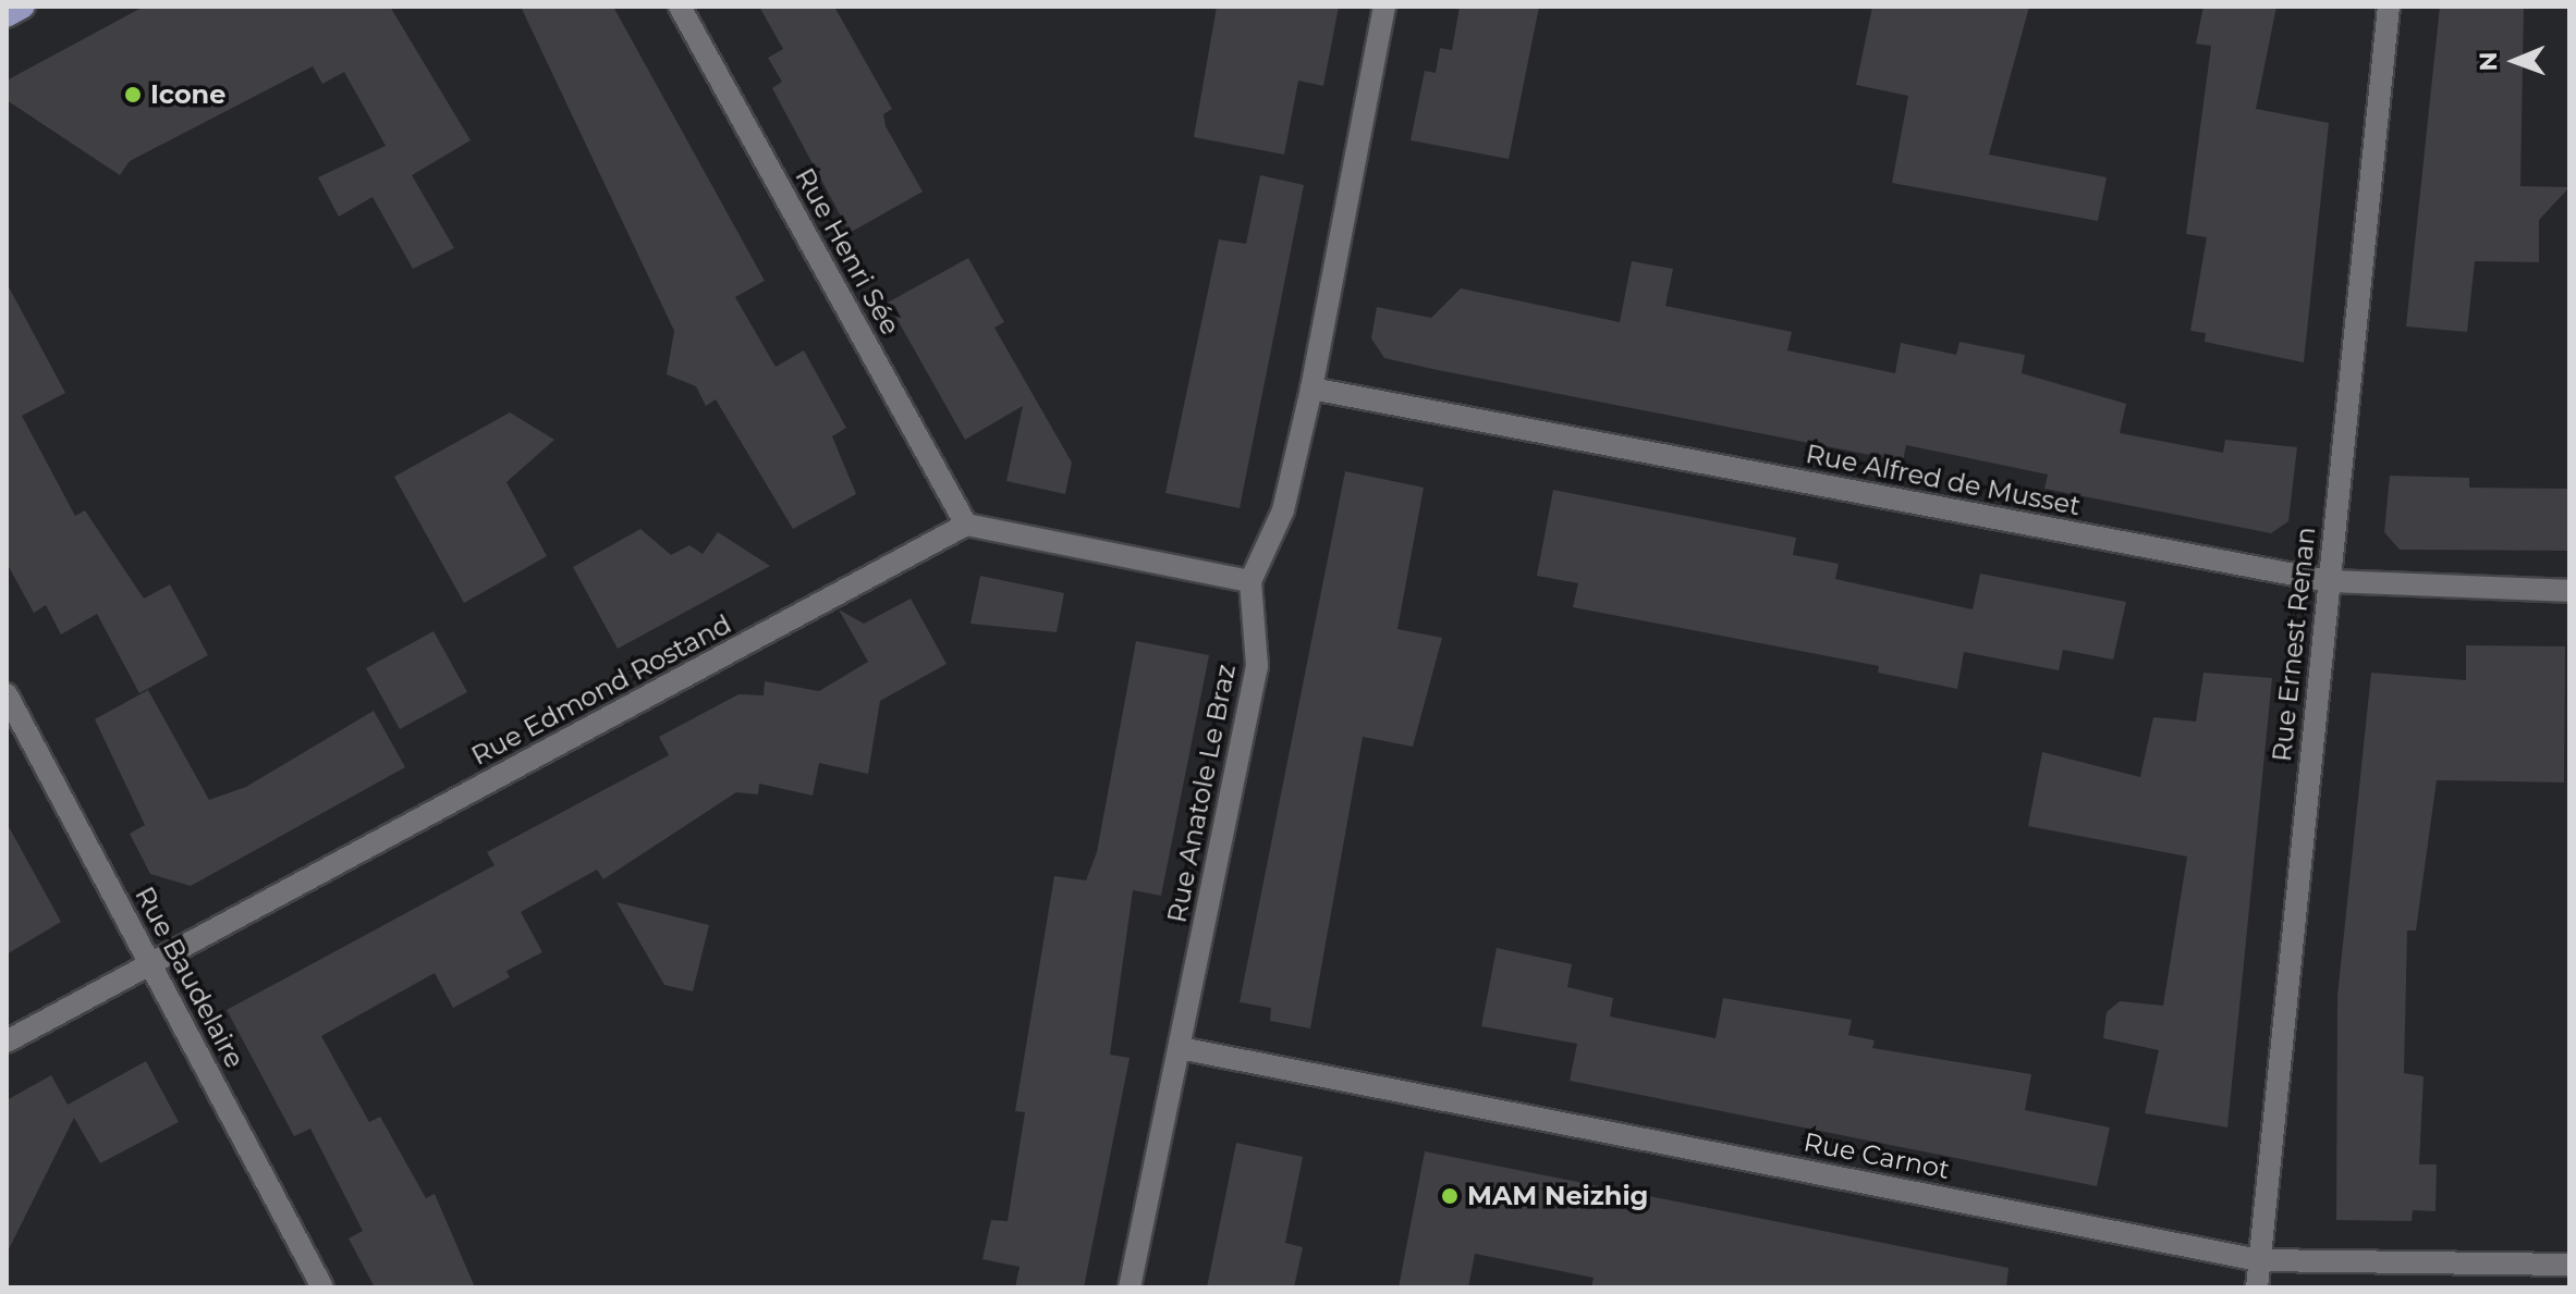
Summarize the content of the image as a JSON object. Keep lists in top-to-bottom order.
{
  "streets": {
    "street": [
      "Rue Henri Sée",
      "Rue Alfred de Musset",
      "Rue Ernest Renan",
      "Rue Edmond Rostand",
      "Rue Anatole Le Braz",
      "Rue Baudelaire",
      "Rue Carnot"
    ]
  },
  "crossings": [
    ["Rue Henri Sée", "Rue Edmond Rostand"],
    ["Rue Alfred de Musset", "Rue Ernest Renan"],
    ["Rue Alfred de Musset", "Rue Anatole Le Braz"],
    ["Rue Ernest Renan", "Rue Carnot"],
    ["Rue Edmond Rostand", "Rue Baudelaire"],
    ["Rue Anatole Le Braz", "Rue Carnot"]
  ],
  "places": ["Icone", "MAM Neizhig"],
  "north": "left"
}
